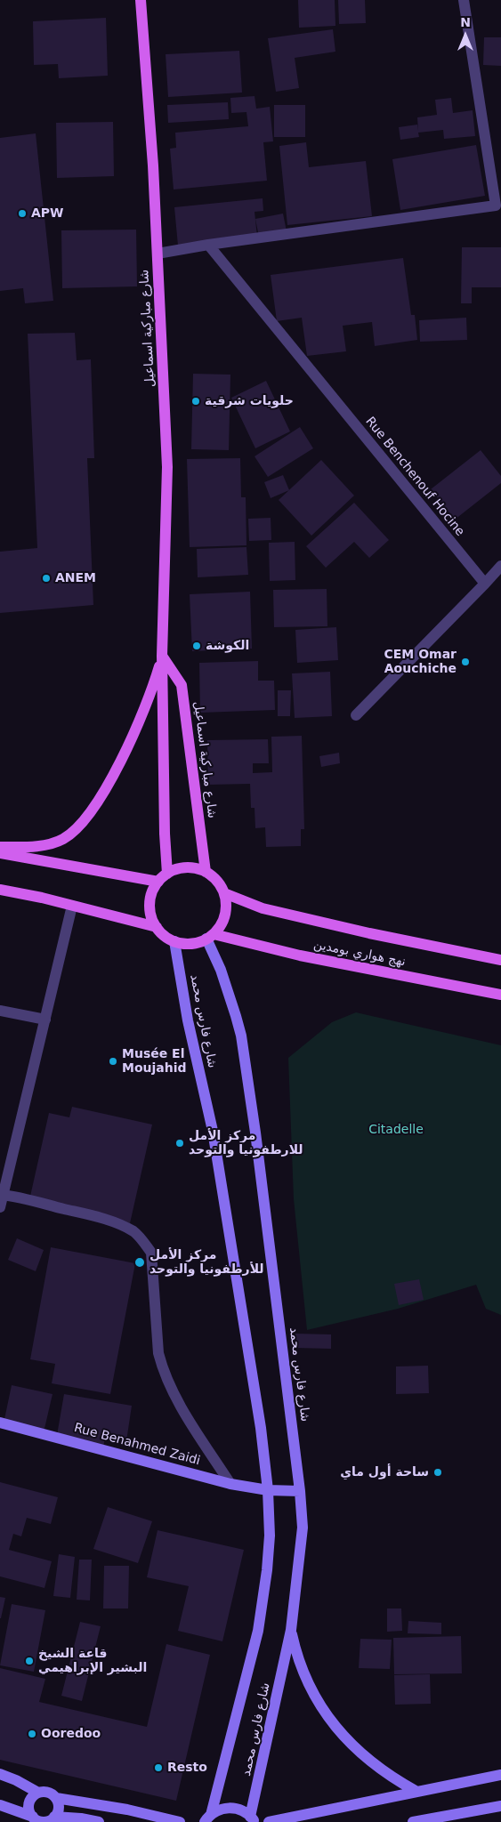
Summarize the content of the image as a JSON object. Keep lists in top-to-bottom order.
{
  "streets": {
    "main road": ["شارع مباركية اسماعيل", "نهج هواري بومدين"],
    "street": ["Rue Benchenouf Hocine", "شارع فارس محمد", "Rue Benahmed Zaidi"]
  },
  "crossings": [
    ["شارع مباركية اسماعيل", "نهج هواري بومدين"],
    ["شارع مباركية اسماعيل", "شارع فارس محمد"],
    ["نهج هواري بومدين", "شارع فارس محمد"],
    ["شارع فارس محمد", "Rue Benahmed Zaidi"]
  ],
  "parks": ["Citadelle"],
  "places": [
    "APW",
    "حلويات شرقية",
    "ANEM",
    "الكوشة",
    "CEM Omar Aouchiche",
    "Musée El Moujahid",
    "مركز الأمل للارطفونيا والتوحد",
    "مركز الأمل للأرطفونيا والتوحد",
    "ساحة أول ماي",
    "قاعة الشيخ البشير الإبراهيمي",
    "Ooredoo",
    "Resto"
  ],
  "north": "top"
}
